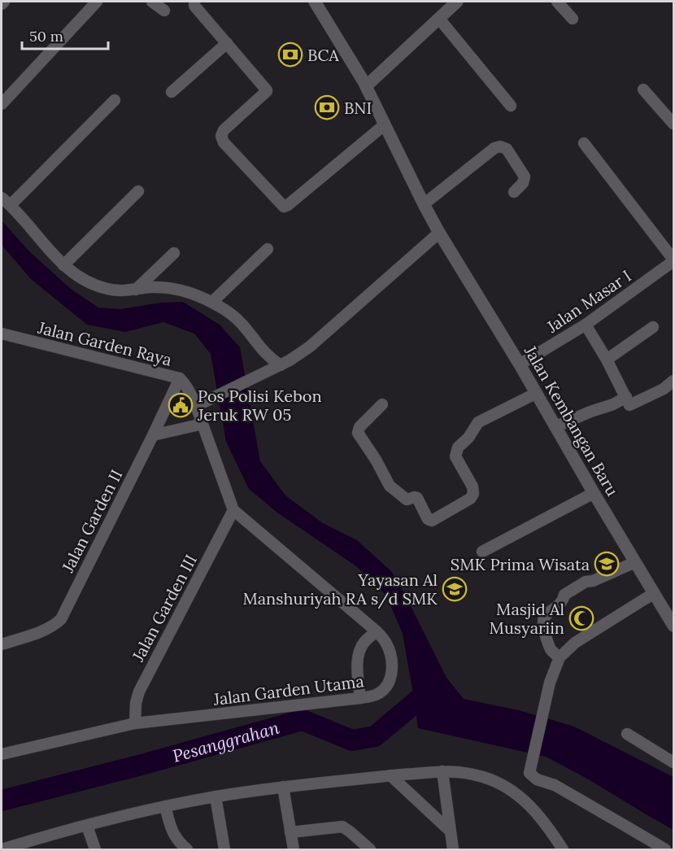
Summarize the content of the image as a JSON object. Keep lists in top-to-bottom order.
{
  "streets": {
    "main road": ["Jalan Kembangan Baru"],
    "street": [
      "Jalan Masar I",
      "Jalan Garden Raya",
      "Jalan Garden II",
      "Jalan Garden III",
      "Jalan Garden Utama"
    ]
  },
  "crossings": [
    ["Jalan Masar I", "Jalan Kembangan Baru"],
    ["Jalan Garden Raya", "Jalan Garden II"],
    ["Jalan Garden III", "Jalan Garden Utama"]
  ],
  "water": ["Pesanggrahan"],
  "places": {
    "bank": ["BCA", "BNI"],
    "public building": ["Pos Polisi Kebon Jeruk RW 05"],
    "school or university": ["SMK Prima Wisata", "Yayasan Al Manshuriyah RA s/d SMK"],
    "mosque": ["Masjid Al Musyariin"]
  },
  "scale_bar": "50 m"
}
